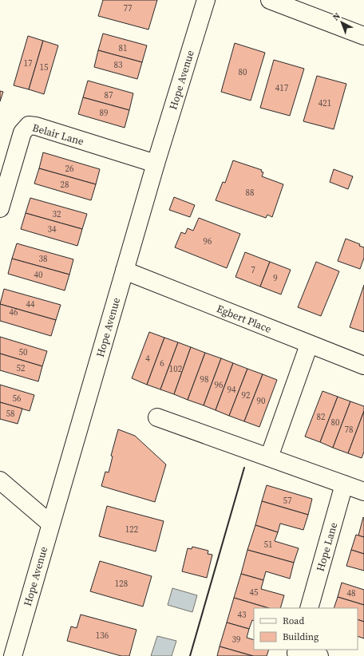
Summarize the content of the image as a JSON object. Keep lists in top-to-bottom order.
{
  "streets": {
    "street": [
      "Hope Avenue",
      "Belair Lane",
      "Egbert Place",
      "Hope Lane"
    ]
  },
  "crossings": [
    ["Hope Avenue", "Belair Lane"],
    ["Hope Avenue", "Egbert Place"]
  ],
  "house_numbers": [
    "77",
    "81",
    "17",
    "83",
    "15",
    "80",
    "417",
    "87",
    "421",
    "89",
    "26",
    "28",
    "88",
    "32",
    "34",
    "96",
    "38",
    "7",
    "40",
    "9",
    "44",
    "46",
    "50",
    "4",
    "6",
    "52",
    "102",
    "98",
    "96",
    "94",
    "92",
    "56",
    "90",
    "58",
    "82",
    "80",
    "78",
    "57",
    "122",
    "51",
    "128",
    "45",
    "48",
    "43",
    "136",
    "39"
  ],
  "legend": ["Road", "Building"],
  "north": "top left"
}
